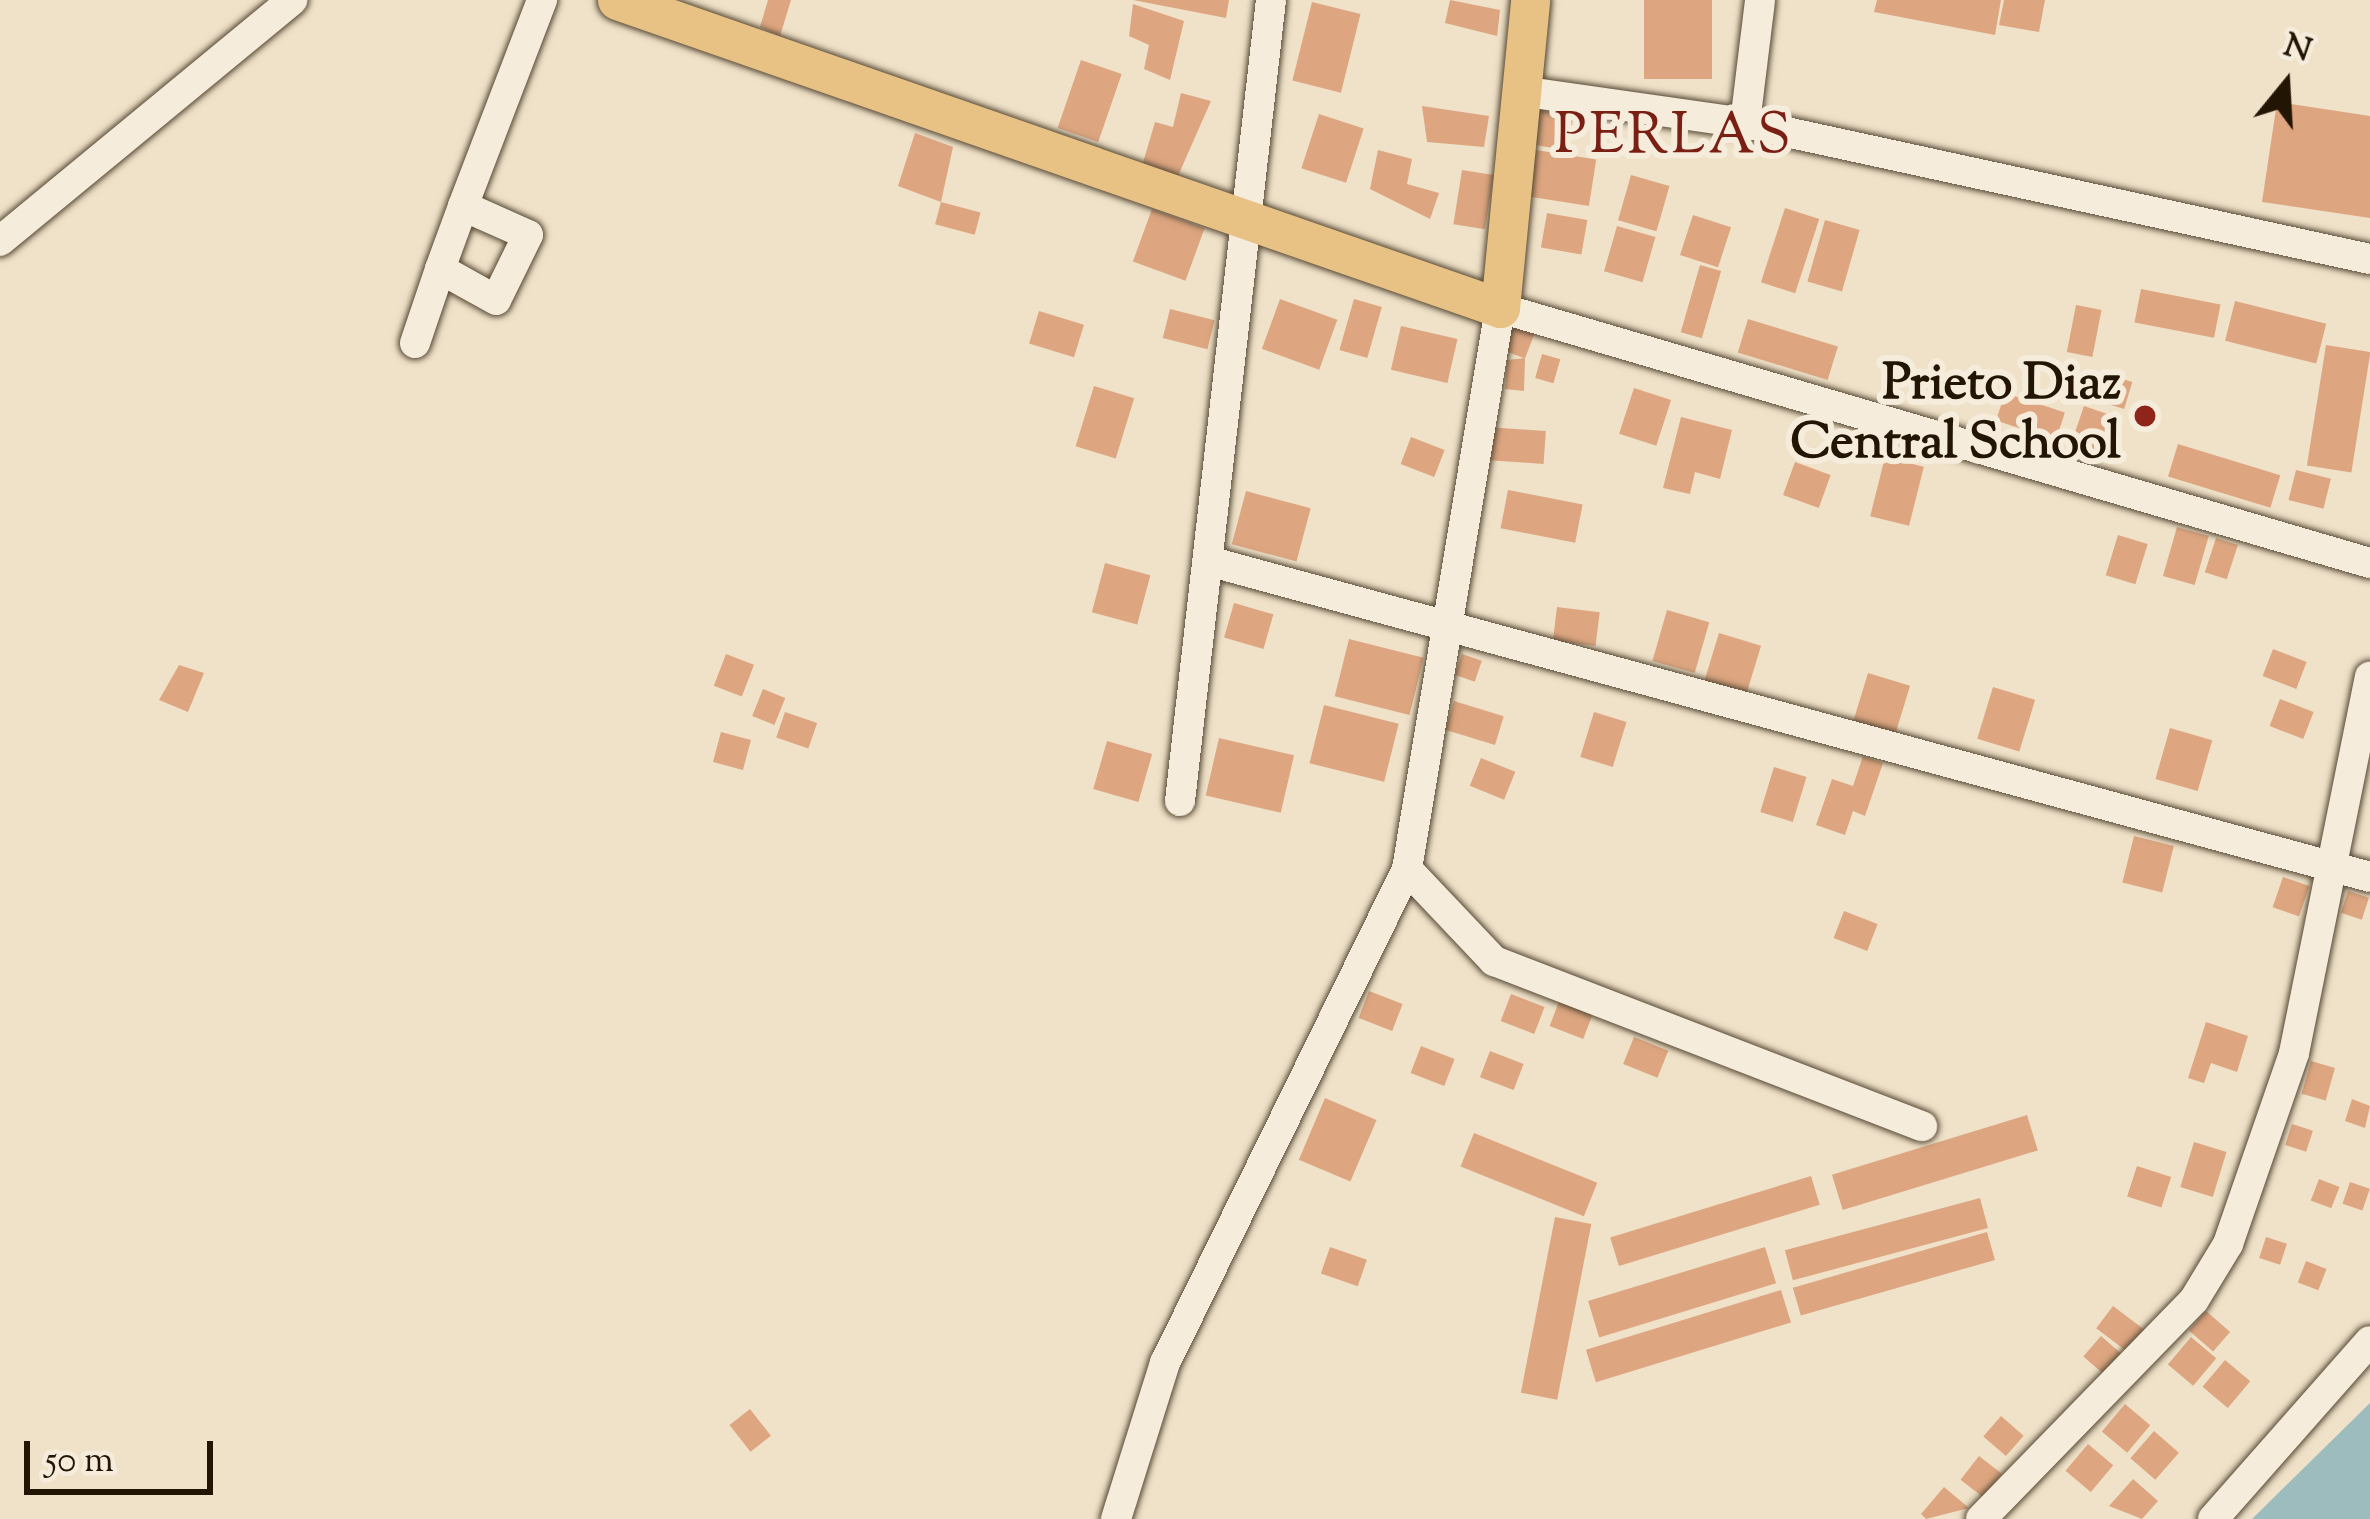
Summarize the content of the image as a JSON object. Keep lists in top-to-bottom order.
{
  "districts": ["PERLAS"],
  "places": ["Prieto Diaz Central School"],
  "scale_bar": "50 m",
  "north": "top"
}
